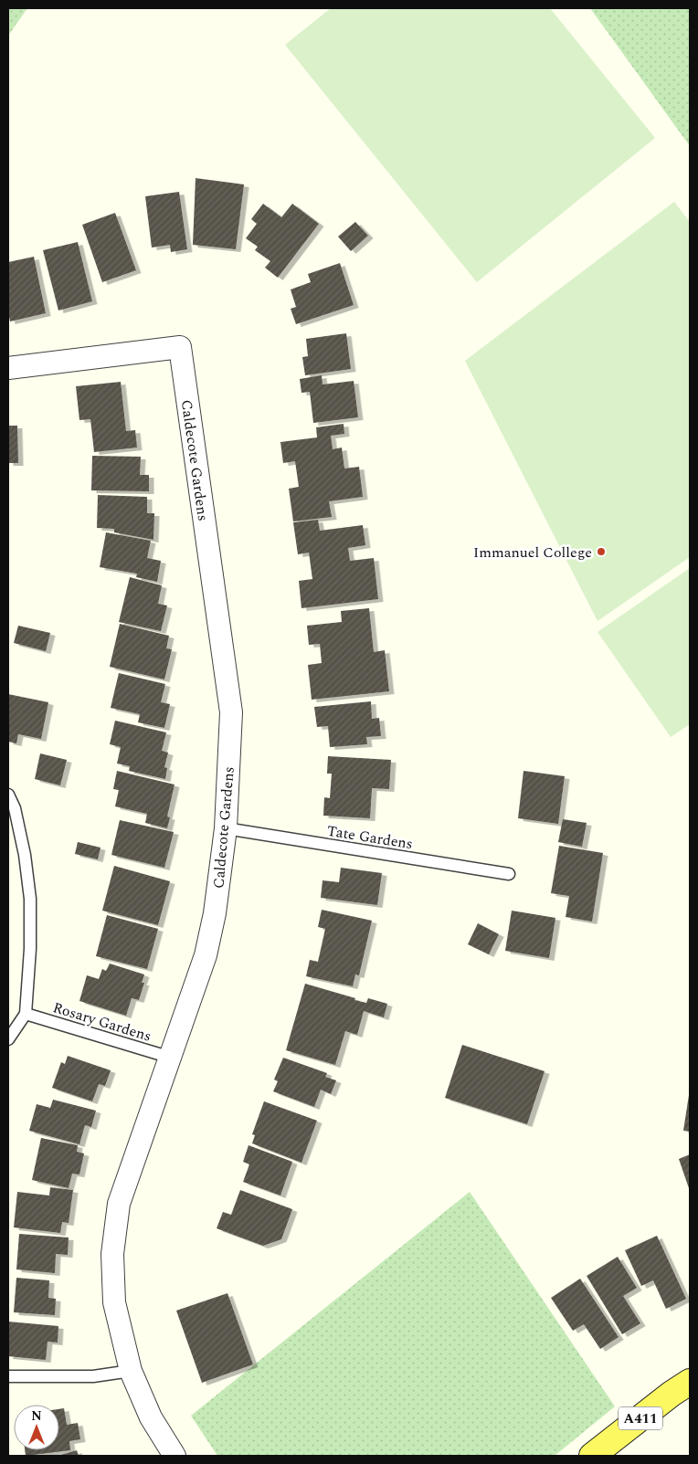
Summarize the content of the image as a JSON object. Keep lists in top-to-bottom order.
{
  "streets": {
    "main road": ["A411"],
    "street": ["Caldecote Gardens"],
    "lane": ["Tate Gardens", "Rosary Gardens"]
  },
  "crossings": [
    ["Caldecote Gardens", "Tate Gardens"],
    ["Caldecote Gardens", "Rosary Gardens"]
  ],
  "places": ["Immanuel College"],
  "north": "top"
}
